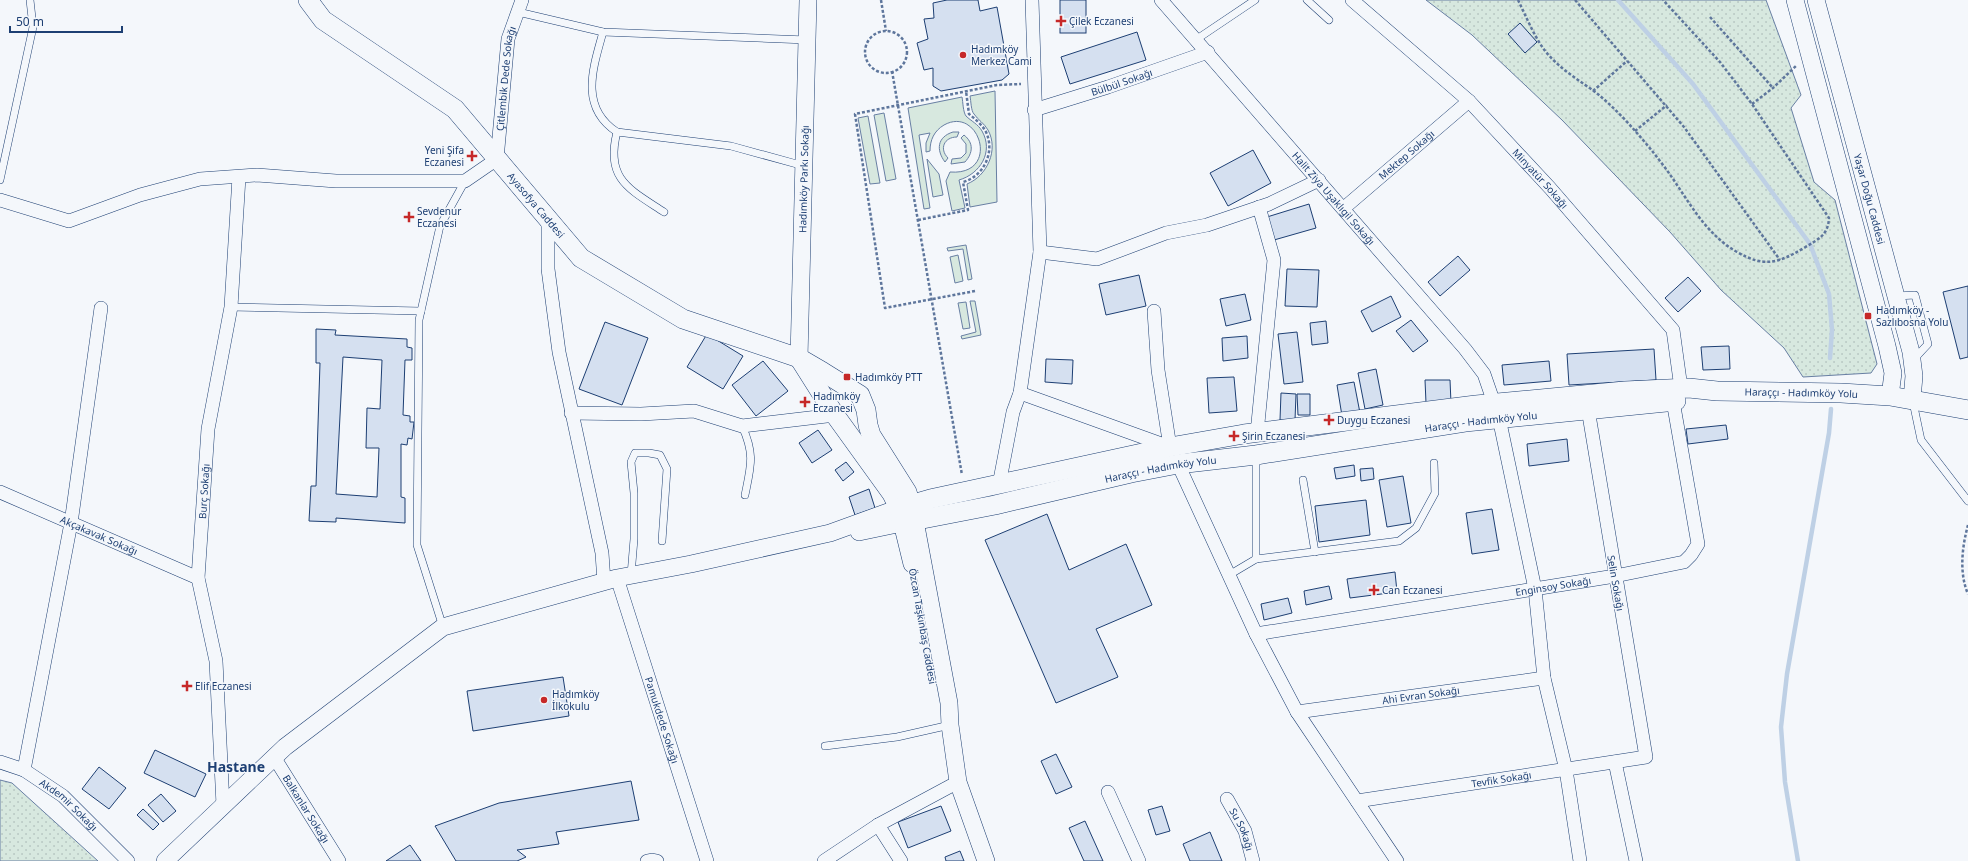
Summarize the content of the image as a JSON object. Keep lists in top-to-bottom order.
{
  "streets": {
    "main road": ["Ayasofya Caddesi", "Haraççı - Hadımköy Yolu"],
    "street": [
      "Çitlembik Dede Sokağı",
      "Bülbül Sokağı",
      "Mektep Sokağı",
      "Hadımköy Parkı Sokağı",
      "Minyatür Sokağı",
      "Halit Ziya Uşaklıgil Sokağı",
      "Yaşar Doğu Caddesi",
      "Burç Sokağı",
      "Akçakavak Sokağı",
      "Selin Sokağı",
      "Enginsoy Sokağı",
      "Özcan Taşkınbaş Caddesi",
      "Ahi Evran Sokağı",
      "Pamukdede Sokağı",
      "Tevfik Sokağı",
      "Akdemir Sokağı",
      "Balkanlar Sokağı",
      "Su Sokağı"
    ]
  },
  "crossings": [
    ["Çitlembik Dede Sokağı", "Ayasofya Caddesi"],
    ["Bülbül Sokağı", "Halit Ziya Uşaklıgil Sokağı"],
    ["Mektep Sokağı", "Minyatür Sokağı"],
    ["Mektep Sokağı", "Halit Ziya Uşaklıgil Sokağı"],
    ["Hadımköy Parkı Sokağı", "Ayasofya Caddesi"],
    ["Minyatür Sokağı", "Haraççı - Hadımköy Yolu"],
    ["Minyatür Sokağı", "Enginsoy Sokağı"],
    ["Halit Ziya Uşaklıgil Sokağı", "Haraççı - Hadımköy Yolu"],
    ["Halit Ziya Uşaklıgil Sokağı", "Enginsoy Sokağı"],
    ["Halit Ziya Uşaklıgil Sokağı", "Ahi Evran Sokağı"],
    ["Halit Ziya Uşaklıgil Sokağı", "Tevfik Sokağı"],
    ["Yaşar Doğu Caddesi", "Haraççı - Hadımköy Yolu"],
    ["Ayasofya Caddesi", "Haraççı - Hadımköy Yolu"],
    ["Ayasofya Caddesi", "Özcan Taşkınbaş Caddesi"],
    ["Ayasofya Caddesi", "Pamukdede Sokağı"],
    ["Haraççı - Hadımköy Yolu", "Selin Sokağı"],
    ["Haraççı - Hadımköy Yolu", "Enginsoy Sokağı"],
    ["Haraççı - Hadımköy Yolu", "Özcan Taşkınbaş Caddesi"],
    ["Burç Sokağı", "Akçakavak Sokağı"],
    ["Selin Sokağı", "Enginsoy Sokağı"],
    ["Selin Sokağı", "Tevfik Sokağı"]
  ],
  "districts": ["Hastane"],
  "places": {
    "health": [
      "Çilek Eczanesi",
      "Yeni Şifa Eczanesi",
      "Sevdenur Eczanesi",
      "Hadımköy Eczanesi",
      "Duygu Eczanesi",
      "Şirin Eczanesi",
      "Can Eczanesi",
      "Elif Eczanesi"
    ],
    "other": ["Hadımköy Merkez Cami", "Hadımköy İlkokulu"],
    "transit": ["Hadımköy - Sazlıbosna Yolu", "Hadımköy PTT"]
  },
  "scale_bar": "50 m"
}
